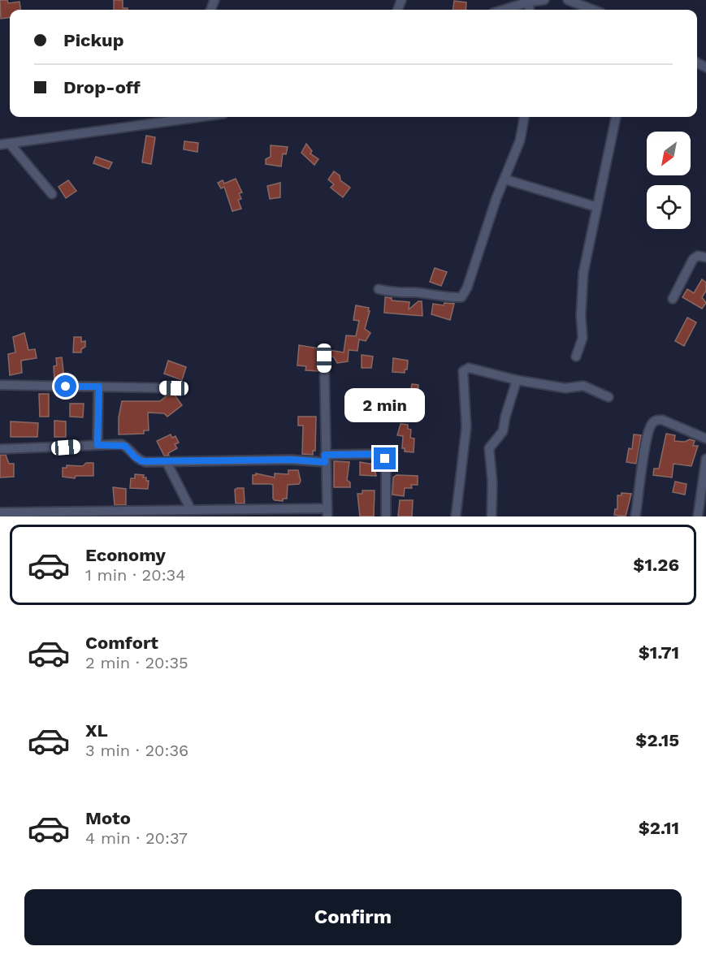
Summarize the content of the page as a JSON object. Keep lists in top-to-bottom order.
{
  "north": "bottom left",
  "page": {
    "banner": ["Pickup", "Drop-off"],
    "bubble": "2 min",
    "list": [
      {
        "name": "Economy",
        "note": "1 min · 20:34",
        "value": "$1.26"
      },
      {
        "name": "Comfort",
        "note": "2 min · 20:35",
        "value": "$1.71"
      },
      {
        "name": "XL",
        "note": "3 min · 20:36",
        "value": "$2.15"
      },
      {
        "name": "Moto",
        "note": "4 min · 20:37",
        "value": "$2.11"
      }
    ],
    "buttons": "Confirm"
  }
}
